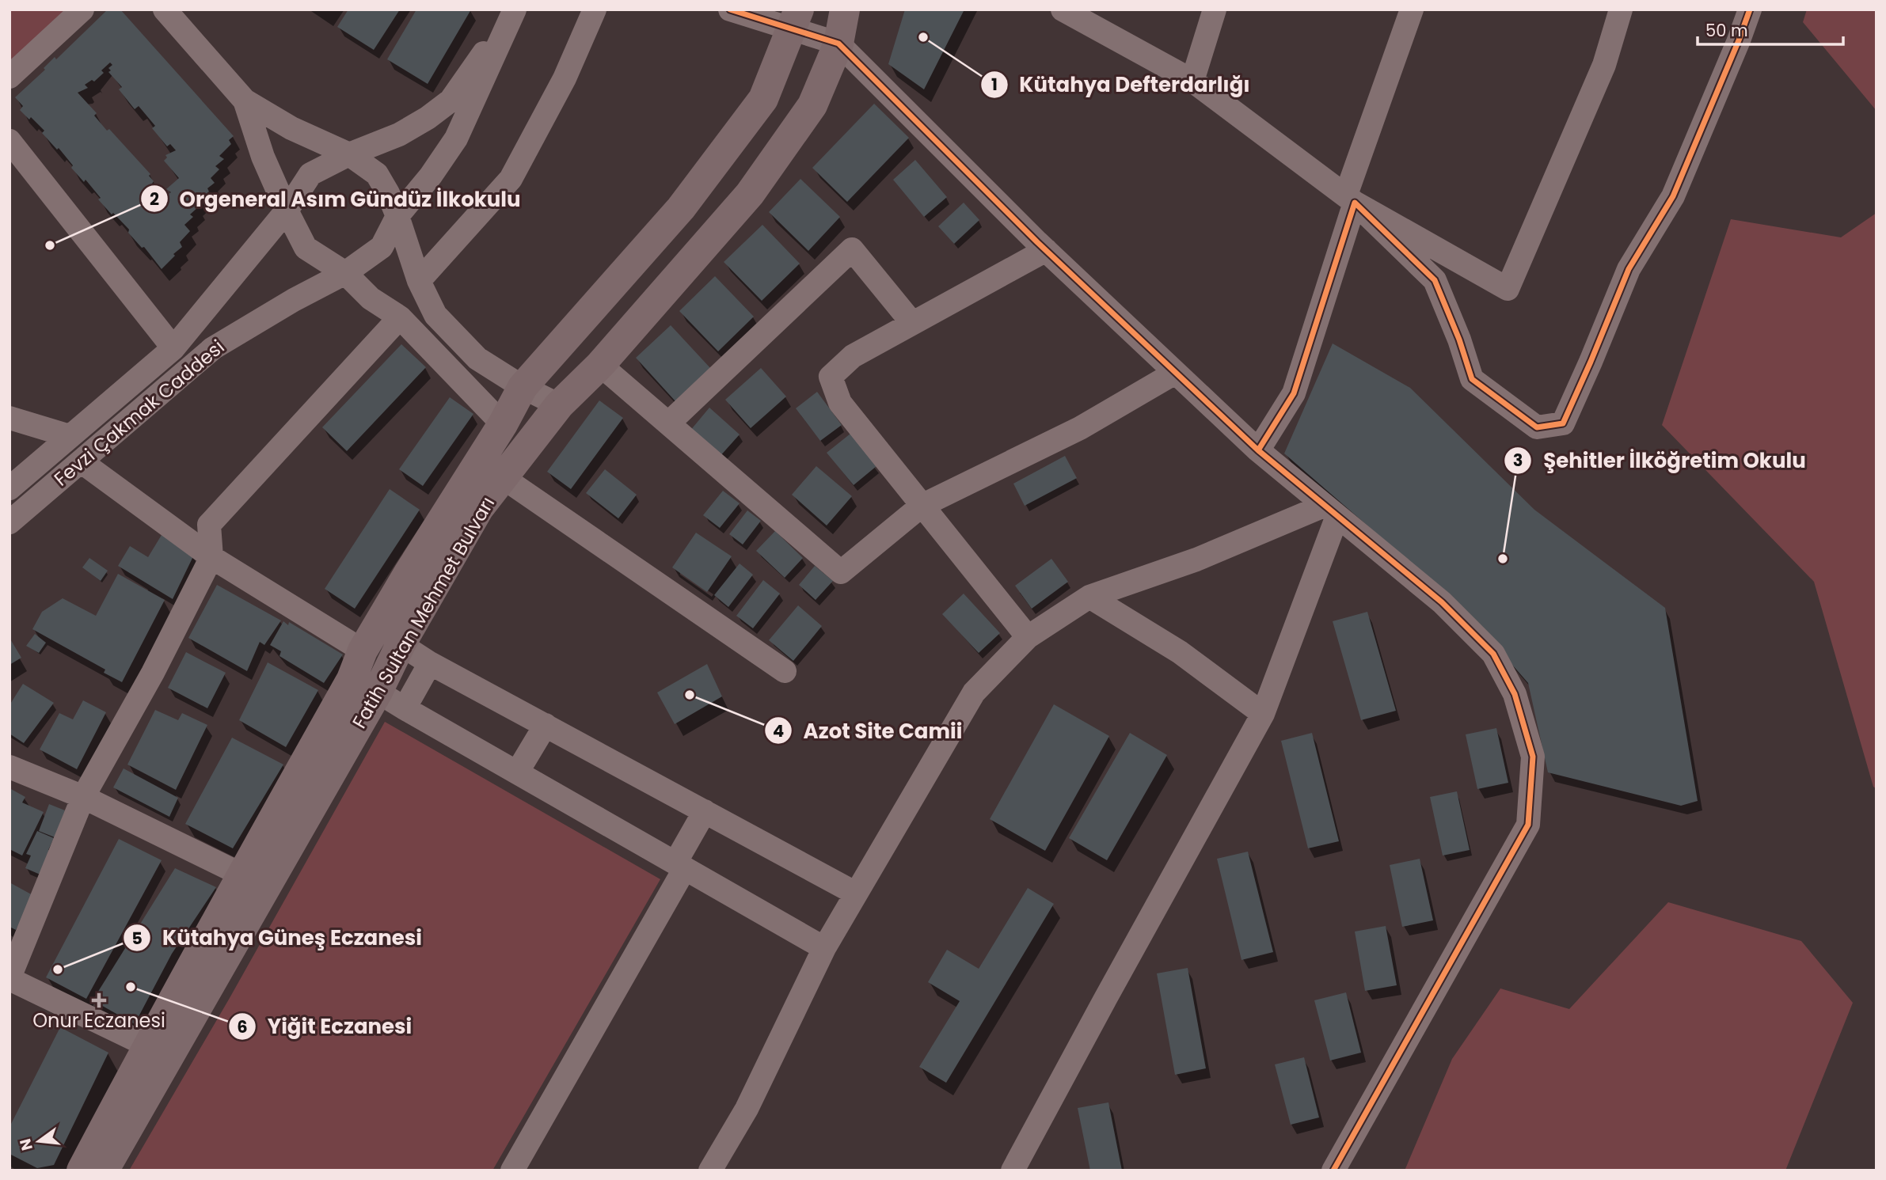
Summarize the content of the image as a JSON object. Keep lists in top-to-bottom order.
{
  "streets": {
    "main road": ["Fatih Sultan Mehmet Bulvarı"],
    "street": ["Fevzi Çakmak Caddesi"]
  },
  "places": {
    "other": [
      "Kütahya Defterdarlığı",
      "Orgeneral Asım Gündüz İlkokulu",
      "Şehitler İlköğretim Okulu",
      "Azot Site Camii",
      "Kütahya Güneş Eczanesi",
      "Yiğit Eczanesi"
    ],
    "health": ["Onur Eczanesi"]
  },
  "scale_bar": "50 m",
  "north": "left"
}
